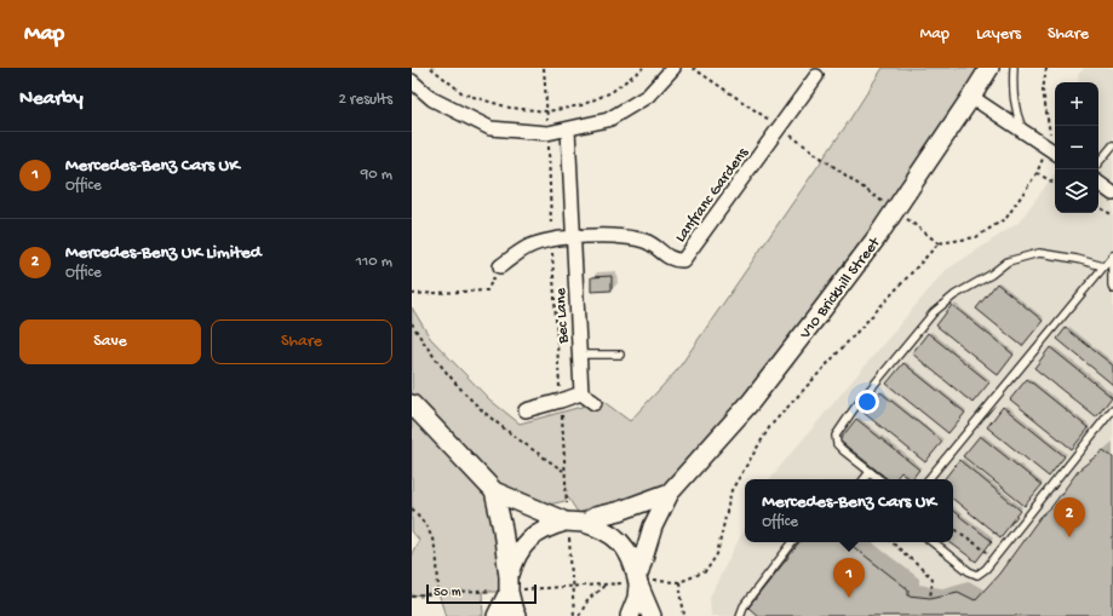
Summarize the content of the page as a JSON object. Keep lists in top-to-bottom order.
{
  "streets": {
    "street": ["Lanfranc Gardens", "V10 Brickhill Street", "Bec Lane"]
  },
  "crossings": [
    ["Lanfranc Gardens", "Bec Lane"]
  ],
  "scale_bar": "50 m",
  "page": {
    "header": "Map",
    "nav": ["Map", "Layers", "Share"],
    "heading": ["Nearby", "2 results"],
    "map_buttons": ["+", "−"],
    "list": [
      {
        "mark": "1",
        "name": "Mercedes-Benz Cars UK",
        "note": "Office",
        "value": "90 m"
      },
      {
        "mark": "2",
        "name": "Mercedes-Benz UK Limited",
        "note": "Office",
        "value": "110 m"
      }
    ],
    "buttons": ["Save", "Share"],
    "popup": ["Mercedes-Benz Cars UK", "Office"],
    "pins": ["2", "1"],
    "scale": "50 m"
  }
}
